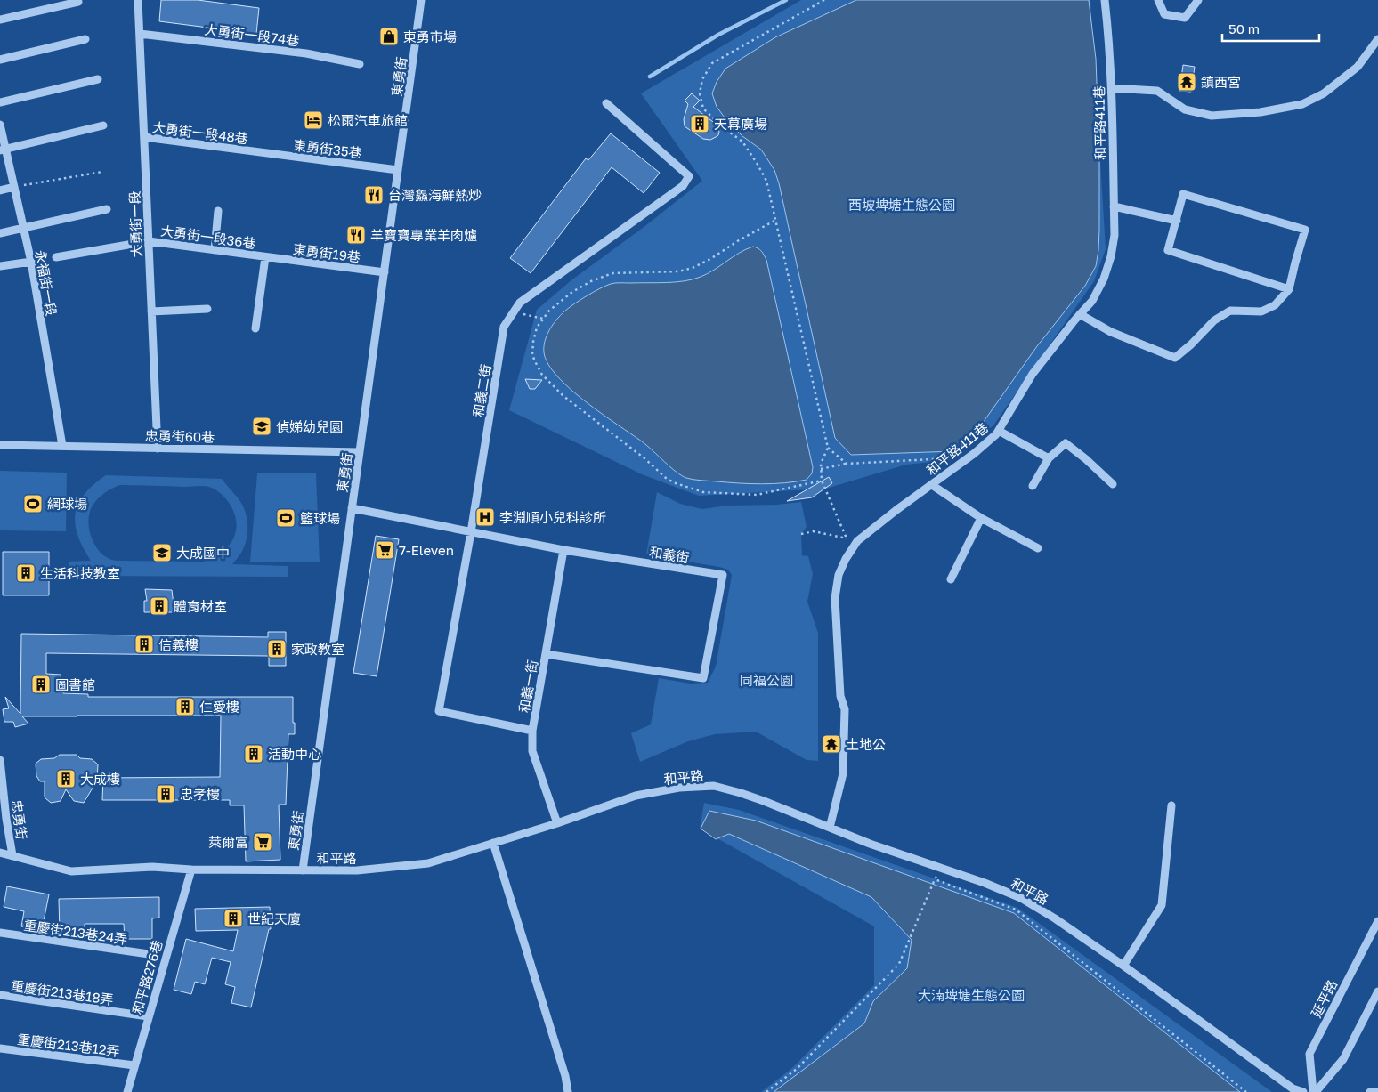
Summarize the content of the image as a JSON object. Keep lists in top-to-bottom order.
{
  "streets": {
    "street": [
      "大勇街一段74巷",
      "東勇街",
      "和平路411巷",
      "大勇街一段48巷",
      "東勇街35巷",
      "大勇街一段",
      "大勇街一段36巷",
      "東勇街19巷",
      "永福街一段",
      "和義二街",
      "忠勇街60巷",
      "和義街",
      "和義一街",
      "和平路",
      "忠勇街",
      "重慶街213巷24弄",
      "和平路276巷",
      "重慶街213巷18弄",
      "延平路",
      "重慶街213巷12弄"
    ]
  },
  "crossings": [
    ["大勇街一段74巷", "大勇街一段"],
    ["東勇街", "東勇街35巷"],
    ["東勇街", "東勇街19巷"],
    ["東勇街", "忠勇街60巷"],
    ["東勇街", "和義街"],
    ["東勇街", "和平路"],
    ["和平路411巷", "和平路"],
    ["大勇街一段48巷", "東勇街35巷"],
    ["大勇街一段48巷", "大勇街一段"],
    ["大勇街一段", "大勇街一段36巷"],
    ["大勇街一段", "忠勇街60巷"],
    ["大勇街一段36巷", "東勇街19巷"],
    ["永福街一段", "忠勇街60巷"],
    ["和義二街", "和義街"],
    ["和義二街", "和義一街"],
    ["和義街", "和義一街"],
    ["和義一街", "和平路"],
    ["和平路", "忠勇街"],
    ["和平路", "和平路276巷"],
    ["和平路276巷", "重慶街213巷18弄"],
    ["和平路276巷", "重慶街213巷12弄"]
  ],
  "parks": ["西坡埤塘生態公園", "同福公園", "大湳埤塘生態公園"],
  "places": {
    "shop": ["東勇市場"],
    "temple": ["鎮西宮", "土地公"],
    "hotel": ["松雨汽車旅館"],
    "building": [
      "天幕廣場",
      "生活科技教室",
      "體育材室",
      "信義樓",
      "家政教室",
      "圖書館",
      "仁愛樓",
      "活動中心",
      "大成樓",
      "忠孝樓",
      "世紀天廈"
    ],
    "restaurant": ["台灣鱻海鮮熱炒", "羊寶寶專業羊肉爐"],
    "school or university": ["偵娣幼兒園", "大成國中"],
    "sports": ["網球場", "籃球場"],
    "hospital": ["李淵順小兒科診所"],
    "supermarket": ["7-Eleven", "萊爾富"]
  },
  "scale_bar": "50 m"
}
